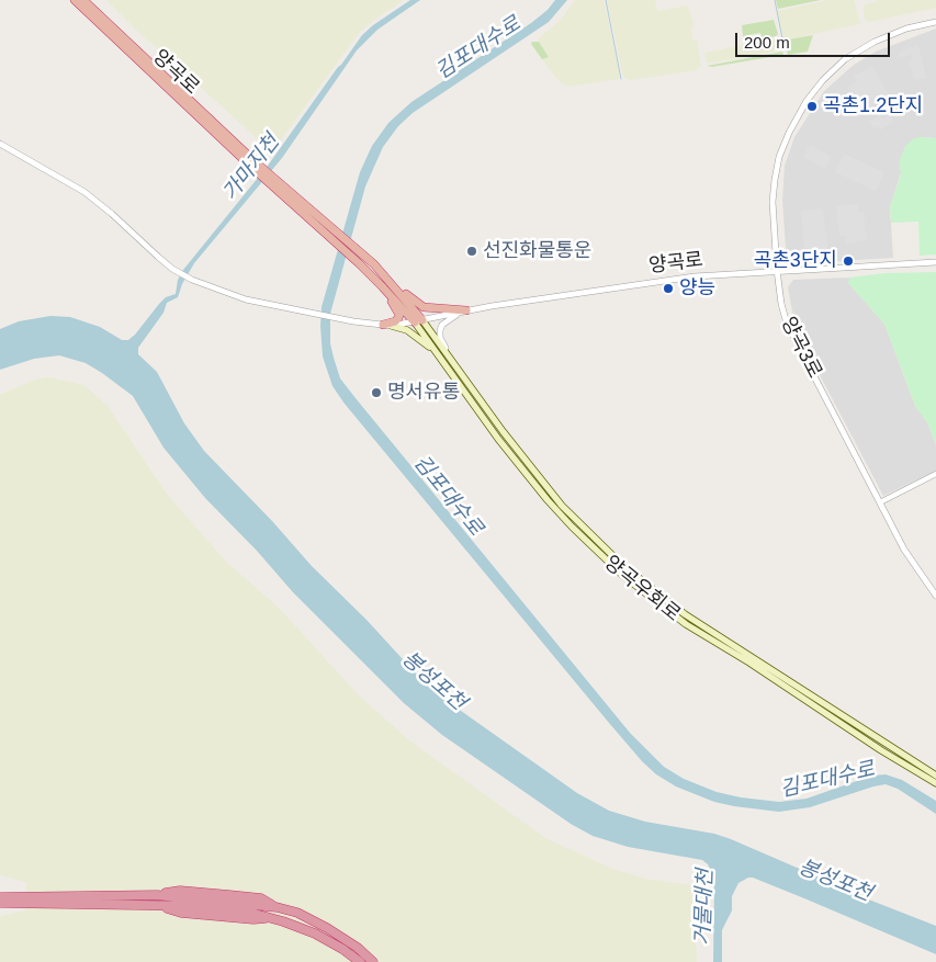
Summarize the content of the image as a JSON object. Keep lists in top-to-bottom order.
{
  "streets": {
    "highway": ["양곡로"],
    "main road": ["양곡우회로"],
    "street": ["양곡3로"]
  },
  "crossings": [
    ["양곡로", "양곡3로"],
    ["양곡로", "양곡우회로"]
  ],
  "water": [
    "김포대수로",
    "가마지천",
    "봉성포천",
    "거물대천"
  ],
  "places": [
    "곡촌1.2단지",
    "선진화물통운",
    "곡촌3단지",
    "양능",
    "명서유통"
  ],
  "scale_bar": "200 m"
}
